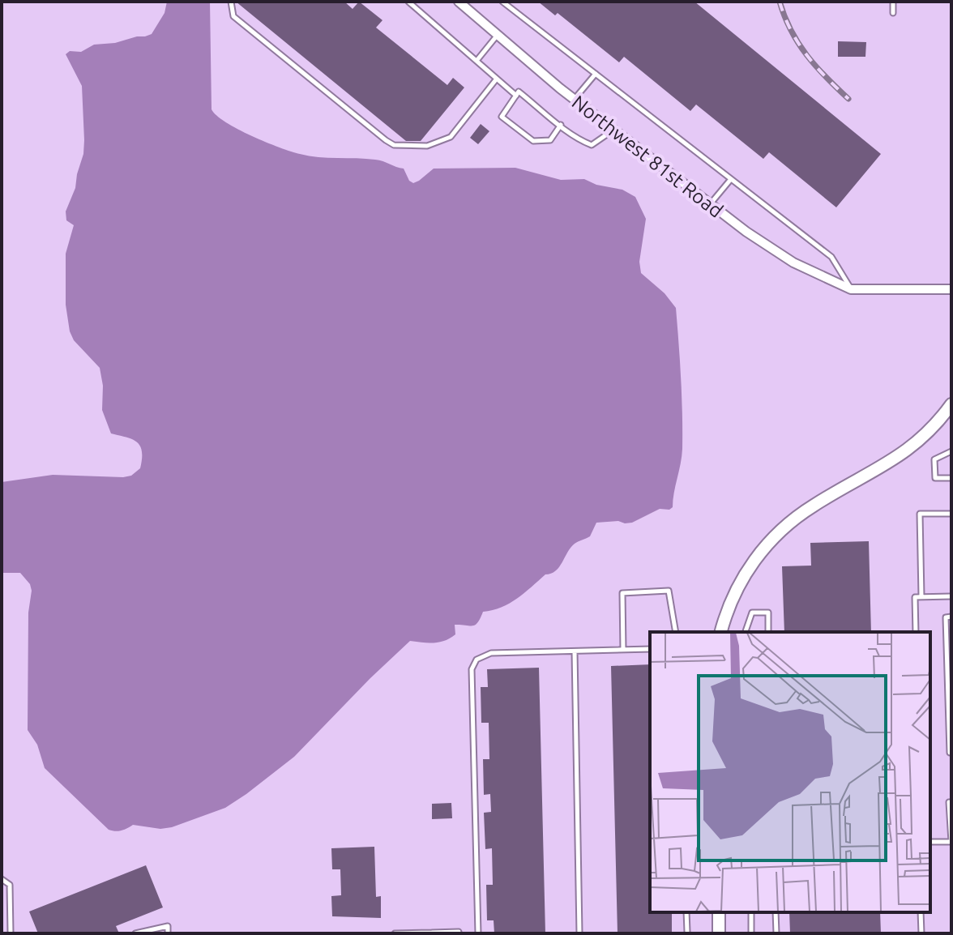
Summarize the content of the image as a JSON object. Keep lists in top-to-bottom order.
{
  "streets": {
    "street": ["Northwest 81st Road"]
  }
}
